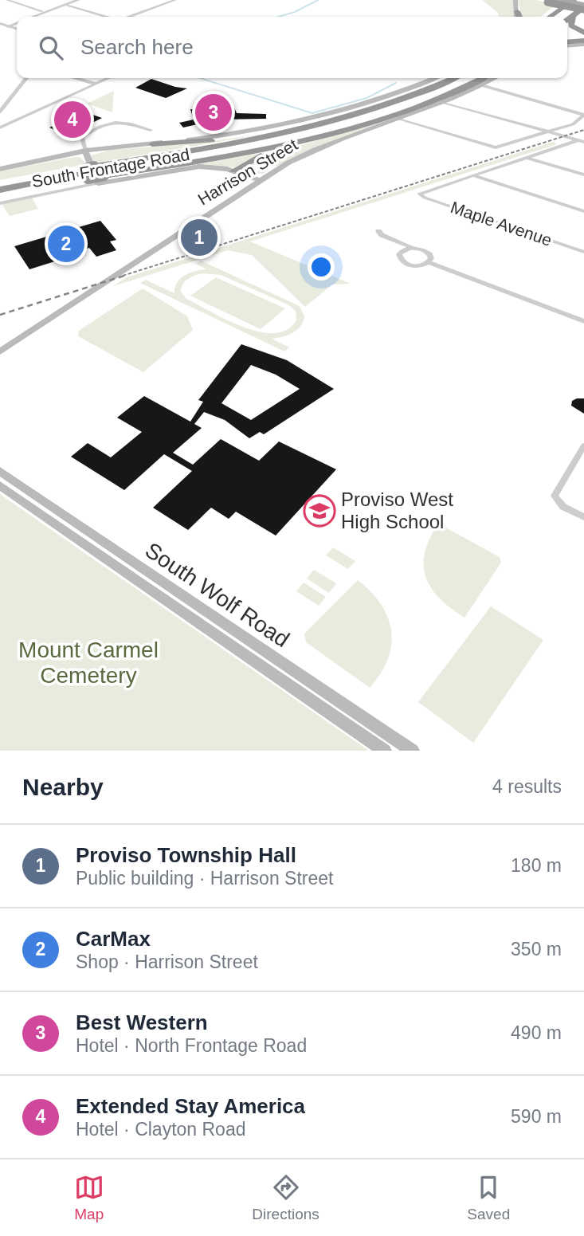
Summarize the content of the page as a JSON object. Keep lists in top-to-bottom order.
{
  "streets": {
    "main road": ["South Frontage Road", "Harrison Street", "South Wolf Road"],
    "street": ["Maple Avenue"]
  },
  "crossings": [
    ["South Frontage Road", "Harrison Street"]
  ],
  "parks": ["Mount Carmel Cemetery"],
  "places": {
    "school or university": ["Proviso West High School"]
  },
  "page": {
    "search": "Search here",
    "pins": [
      "3",
      "4",
      "1",
      "2"
    ],
    "heading": ["Nearby", "4 results"],
    "list": [
      {
        "mark": "1",
        "name": "Proviso Township Hall",
        "note": "Public building · Harrison Street",
        "value": "180 m"
      },
      {
        "mark": "2",
        "name": "CarMax",
        "note": "Shop · Harrison Street",
        "value": "350 m"
      },
      {
        "mark": "3",
        "name": "Best Western",
        "note": "Hotel · North Frontage Road",
        "value": "490 m"
      },
      {
        "mark": "4",
        "name": "Extended Stay America",
        "note": "Hotel · Clayton Road",
        "value": "590 m"
      }
    ],
    "nav": ["Map", "Directions", "Saved"]
  }
}
